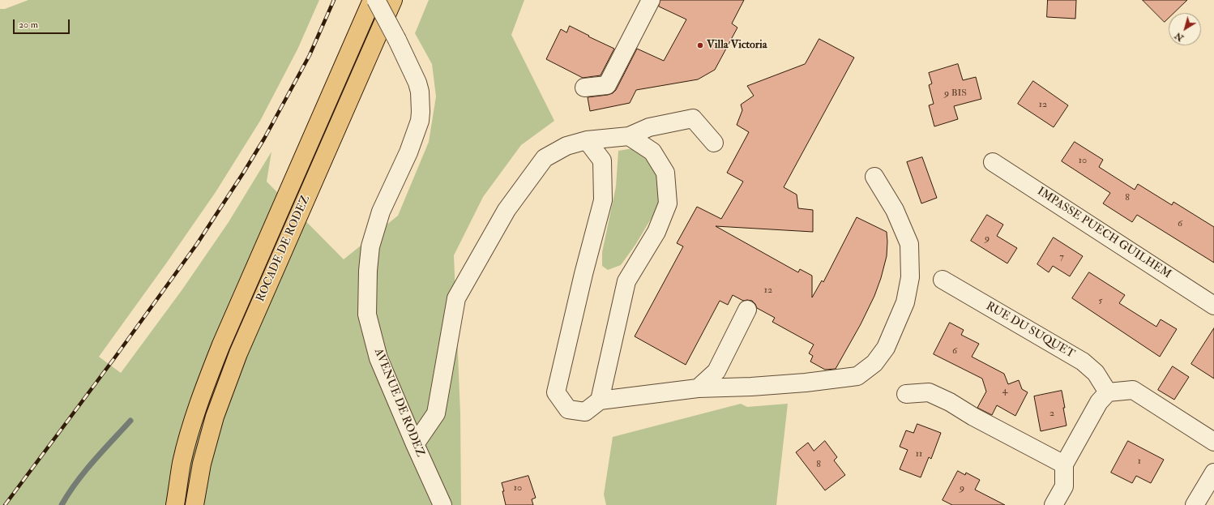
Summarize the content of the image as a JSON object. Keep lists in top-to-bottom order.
{
  "streets": {
    "highway": ["ROCADE DE RODEZ"],
    "street": ["IMPASSE PUECH GUILHEM", "RUE DU SUQUET", "AVENUE DE RODEZ"]
  },
  "places": ["Villa Victoria"],
  "house_numbers": [
    "9 BIS",
    "12",
    "10",
    "8",
    "6",
    "9",
    "7",
    "12",
    "5",
    "6",
    "4",
    "2",
    "11",
    "1",
    "8",
    "10",
    "9"
  ],
  "scale_bar": "20 m",
  "north": "bottom left"
}
